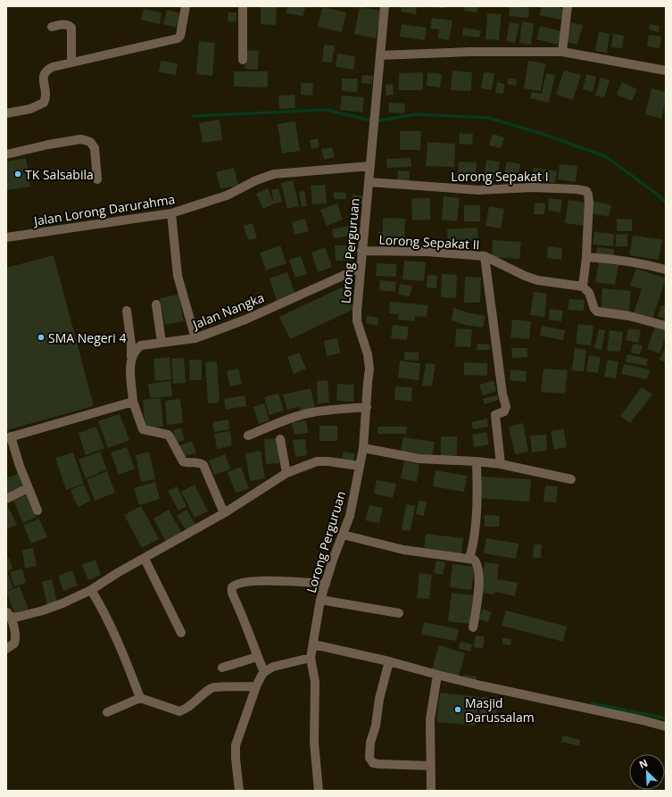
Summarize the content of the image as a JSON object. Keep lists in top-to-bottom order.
{
  "streets": {
    "street": [
      "Lorong Sepakat I",
      "Jalan Lorong Darurahma",
      "Lorong Sepakat II",
      "Lorong Perguruan",
      "Jalan Nangka"
    ]
  },
  "crossings": [
    ["Lorong Sepakat I", "Lorong Perguruan"],
    ["Jalan Lorong Darurahma", "Lorong Perguruan"],
    ["Lorong Sepakat II", "Lorong Perguruan"],
    ["Lorong Perguruan", "Jalan Nangka"]
  ],
  "places": ["TK Salsabila", "SMA Negeri 4", "Masjid Darussalam"],
  "north": "top left"
}
